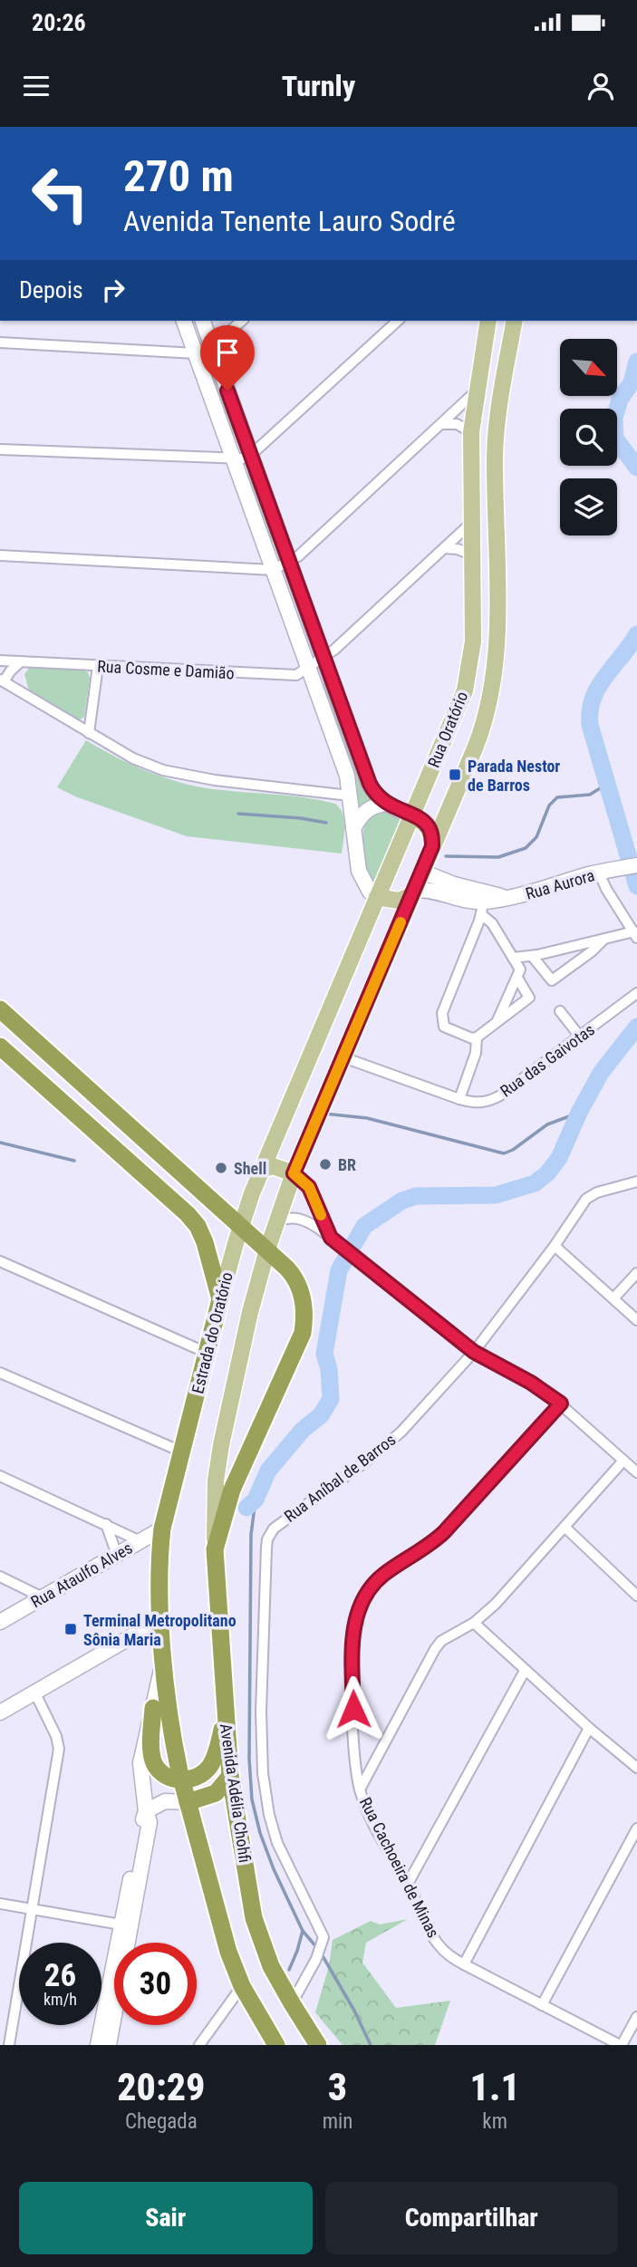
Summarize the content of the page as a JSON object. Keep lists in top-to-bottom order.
{
  "streets": {
    "highway": ["Estrada do Oratório", "Avenida Adélia Chohfi"],
    "main road": ["Rua Oratório"],
    "street": [
      "Rua Cosme e Damião",
      "Rua Aurora",
      "Rua das Gaivotas",
      "Rua Aníbal de Barros",
      "Rua Ataulfo Alves",
      "Rua Cachoeira de Minas"
    ]
  },
  "crossings": [
    ["Rua Oratório", "Rua Aurora"],
    ["Rua Oratório", "Rua das Gaivotas"],
    ["Rua Oratório", "Estrada do Oratório"],
    ["Estrada do Oratório", "Rua Ataulfo Alves"],
    ["Estrada do Oratório", "Avenida Adélia Chohfi"],
    ["Rua Aníbal de Barros", "Avenida Adélia Chohfi"]
  ],
  "places": {
    "transit": ["Parada Nestor de Barros", "Terminal Metropolitano Sônia Maria"],
    "other": ["BR", "Shell"]
  },
  "north": "bottom right",
  "page": {
    "status": "20:26",
    "header": "Turnly",
    "turn": ["270 m", "Avenida Tenente Lauro Sodré"],
    "then": "Depois",
    "speed": "26 km/h",
    "limit": "30",
    "eta": [
      "20:29",
      "Chegada",
      "3",
      "min",
      "1.1",
      "km"
    ],
    "buttons": ["Sair", "Compartilhar"]
  }
}
